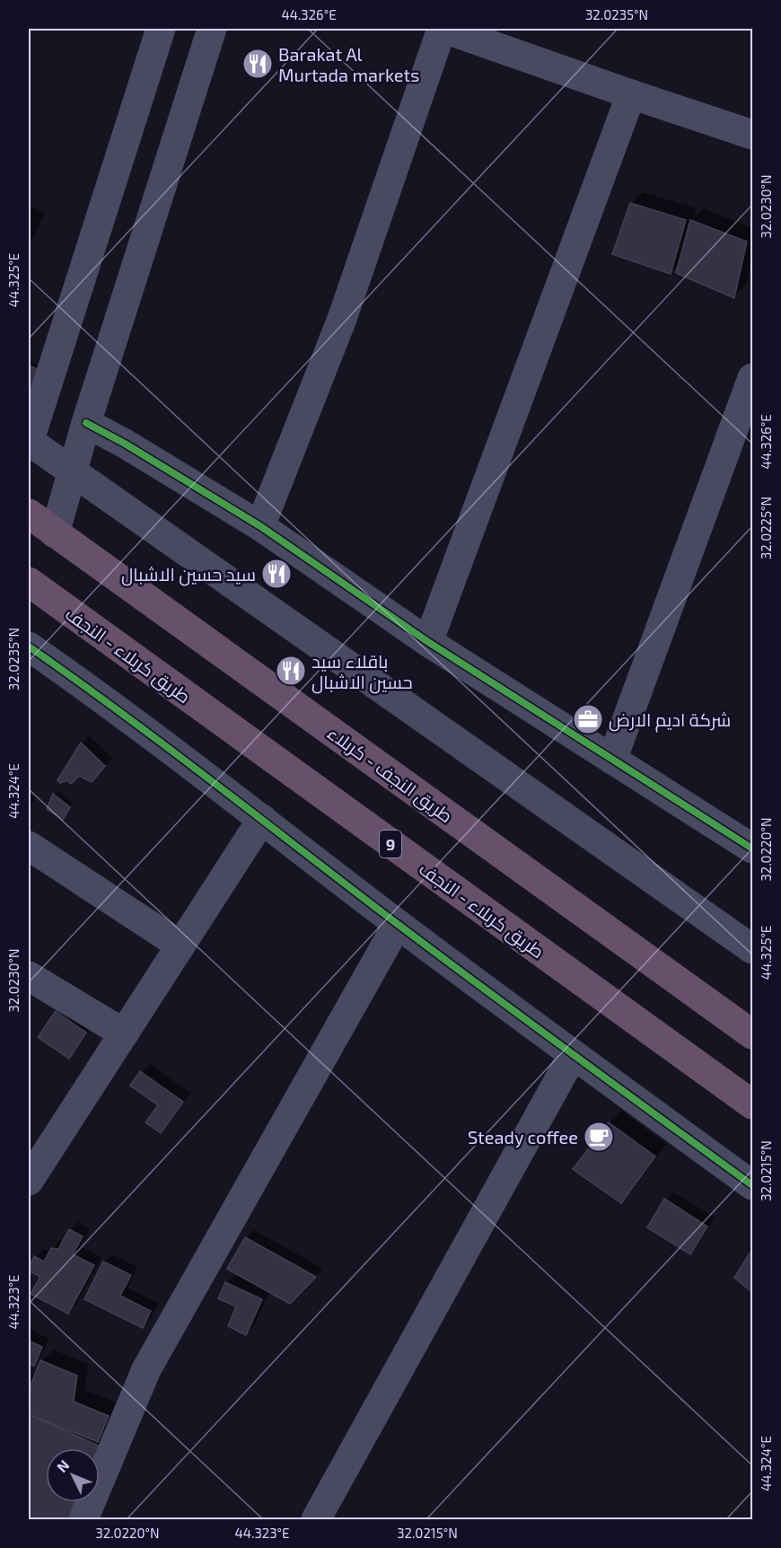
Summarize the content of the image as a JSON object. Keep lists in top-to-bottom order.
{
  "streets": {
    "highway": ["طريق کربلاء - النجف", "طريق النجف - کربلاء", "9"]
  },
  "places": {
    "restaurant": ["Barakat Al Murtada markets", "سيد حسين الاشبال", "باقلاء سيد حسين الاشبال"],
    "office": ["شركة اديم الارض"],
    "cafe": ["Steady coffee"]
  },
  "north": "top left",
  "coordinates": [
    "44.326°E",
    "32.0235°N",
    "32.0230°N",
    "44.325°E",
    "32.0225°N",
    "44.324°E",
    "32.0220°N",
    "32.0215°N",
    "44.323°E"
  ]
}
